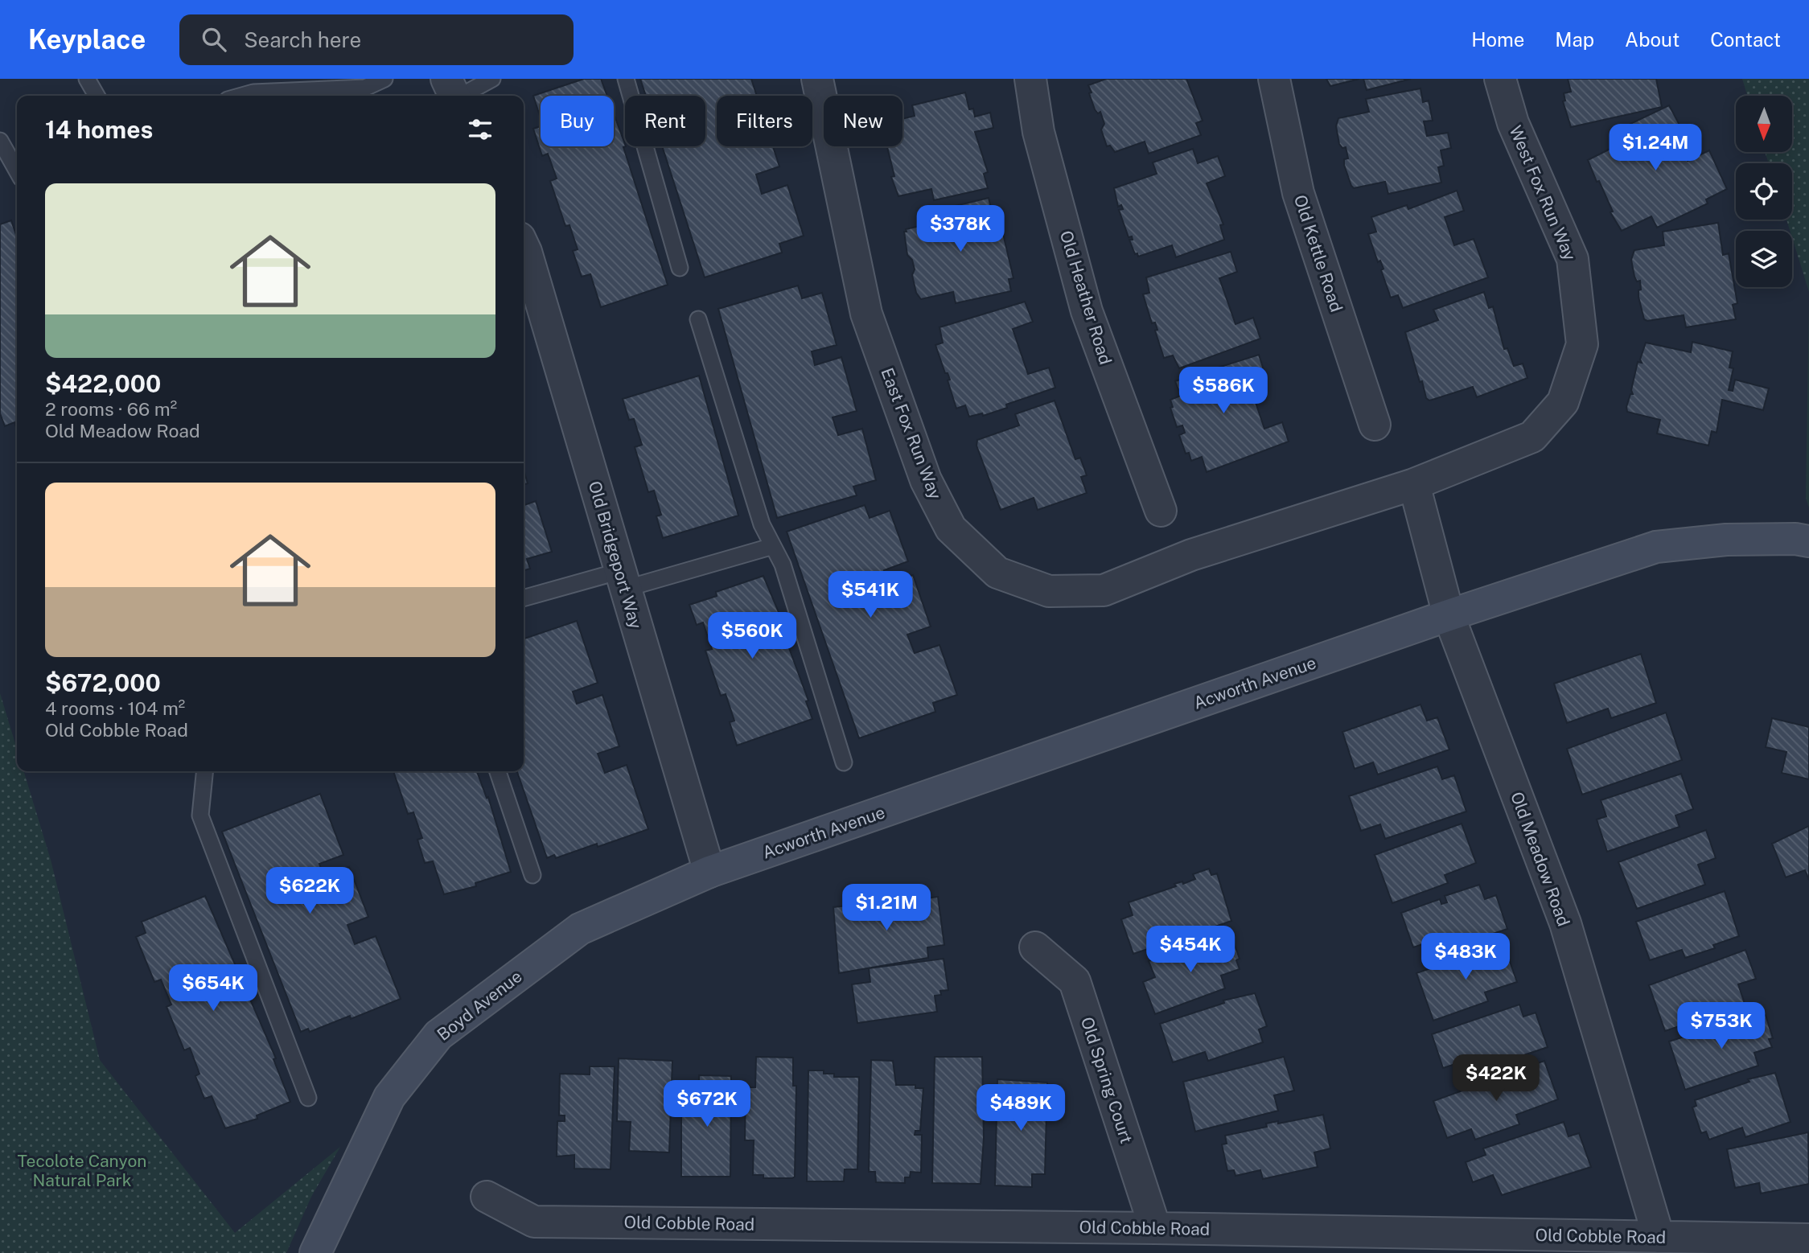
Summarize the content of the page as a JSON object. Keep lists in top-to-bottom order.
{
  "streets": {
    "street": [
      "West Fox Run Way",
      "Old Kettle Road",
      "Old Heather Road",
      "East Fox Run Way",
      "Old Bridgeport Way",
      "Acworth Avenue",
      "Old Meadow Road",
      "Boyd Avenue",
      "Old Spring Court",
      "Old Cobble Road"
    ]
  },
  "crossings": [
    ["West Fox Run Way", "East Fox Run Way"],
    ["West Fox Run Way", "Old Meadow Road"],
    ["East Fox Run Way", "Old Meadow Road"],
    ["Old Bridgeport Way", "Acworth Avenue"],
    ["Old Bridgeport Way", "Boyd Avenue"],
    ["Acworth Avenue", "Old Meadow Road"],
    ["Acworth Avenue", "Boyd Avenue"],
    ["Old Meadow Road", "Old Cobble Road"],
    ["Old Spring Court", "Old Cobble Road"]
  ],
  "parks": ["Tecolote Canyon Natural Park"],
  "north": "bottom",
  "page": {
    "header": "Keyplace",
    "search": "Search here",
    "nav": [
      "Home",
      "Map",
      "About",
      "Contact"
    ],
    "chip": [
      "Buy",
      "Rent",
      "Filters",
      "New"
    ],
    "heading": "14 homes",
    "price": [
      "$1.24M",
      "$378K",
      "$586K",
      "$541K",
      "$560K",
      "$622K",
      "$1.21M",
      "$454K",
      "$483K",
      "$654K",
      "$753K",
      "$422K",
      "$672K",
      "$489K"
    ],
    "list": [
      {
        "name": "$422,000",
        "note": "2 rooms · 66 m² · Old Meadow Road"
      },
      {
        "name": "$672,000",
        "note": "4 rooms · 104 m² · Old Cobble Road"
      }
    ]
  }
}
